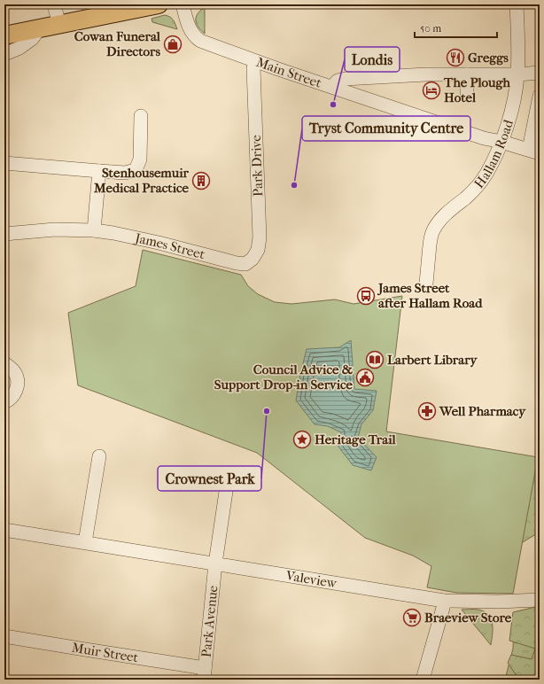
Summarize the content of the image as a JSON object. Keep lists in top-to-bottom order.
{
  "streets": {
    "street": [
      "Main Street",
      "Hallam Road",
      "Park Drive",
      "James Street",
      "Valeview",
      "Park Avenue",
      "Muir Street"
    ]
  },
  "crossings": [
    ["Main Street", "Hallam Road"],
    ["Main Street", "Park Drive"],
    ["Park Drive", "James Street"],
    ["Valeview", "Park Avenue"],
    ["Park Avenue", "Muir Street"]
  ],
  "places": {
    "shop": ["Cowan Funeral Directors"],
    "restaurant": ["Greggs"],
    "hotel": ["The Plough Hotel"],
    "other": ["Londis", "Tryst Community Centre", "Crownest Park"],
    "building": ["Stenhousemuir Medical Practice"],
    "bus stop": ["James Street after Hallam Road"],
    "library": ["Larbert Library"],
    "public building": ["Council Advice & Support Drop-in Service"],
    "pharmacy": ["Well Pharmacy"],
    "place": ["Heritage Trail"],
    "supermarket": ["Braeview Store"]
  },
  "scale_bar": "50 m"
}
